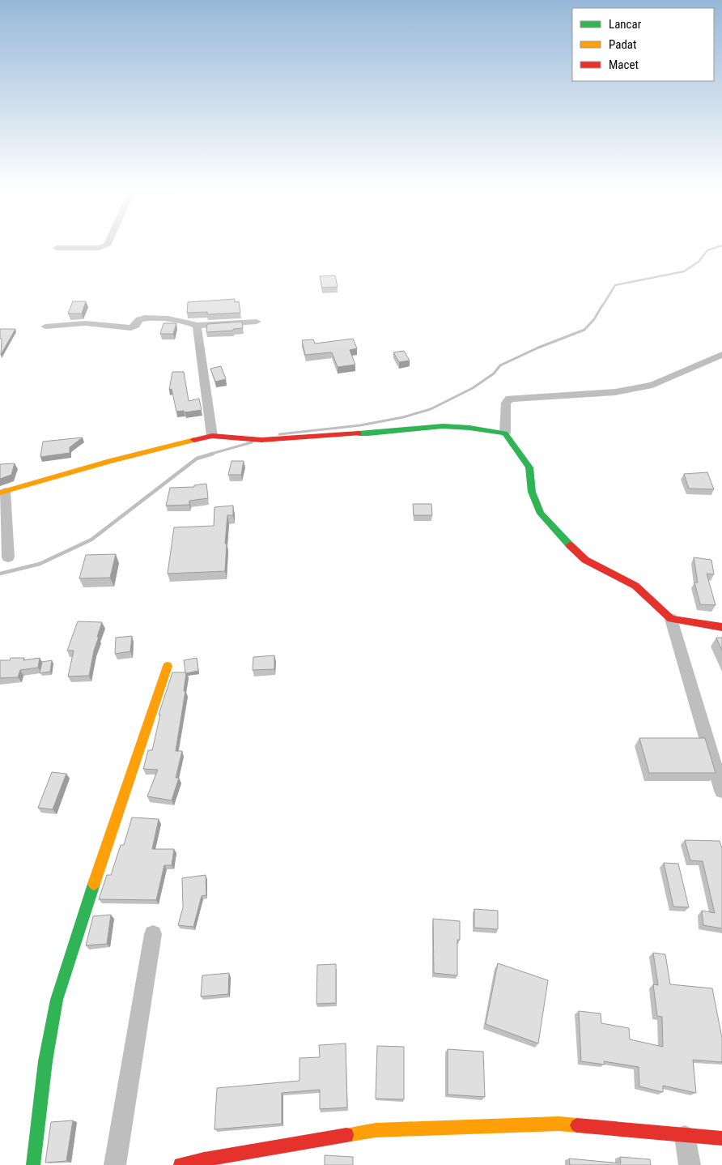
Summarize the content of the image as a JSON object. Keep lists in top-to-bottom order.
{
  "legend": ["Lancar", "Padat", "Macet"]
}
